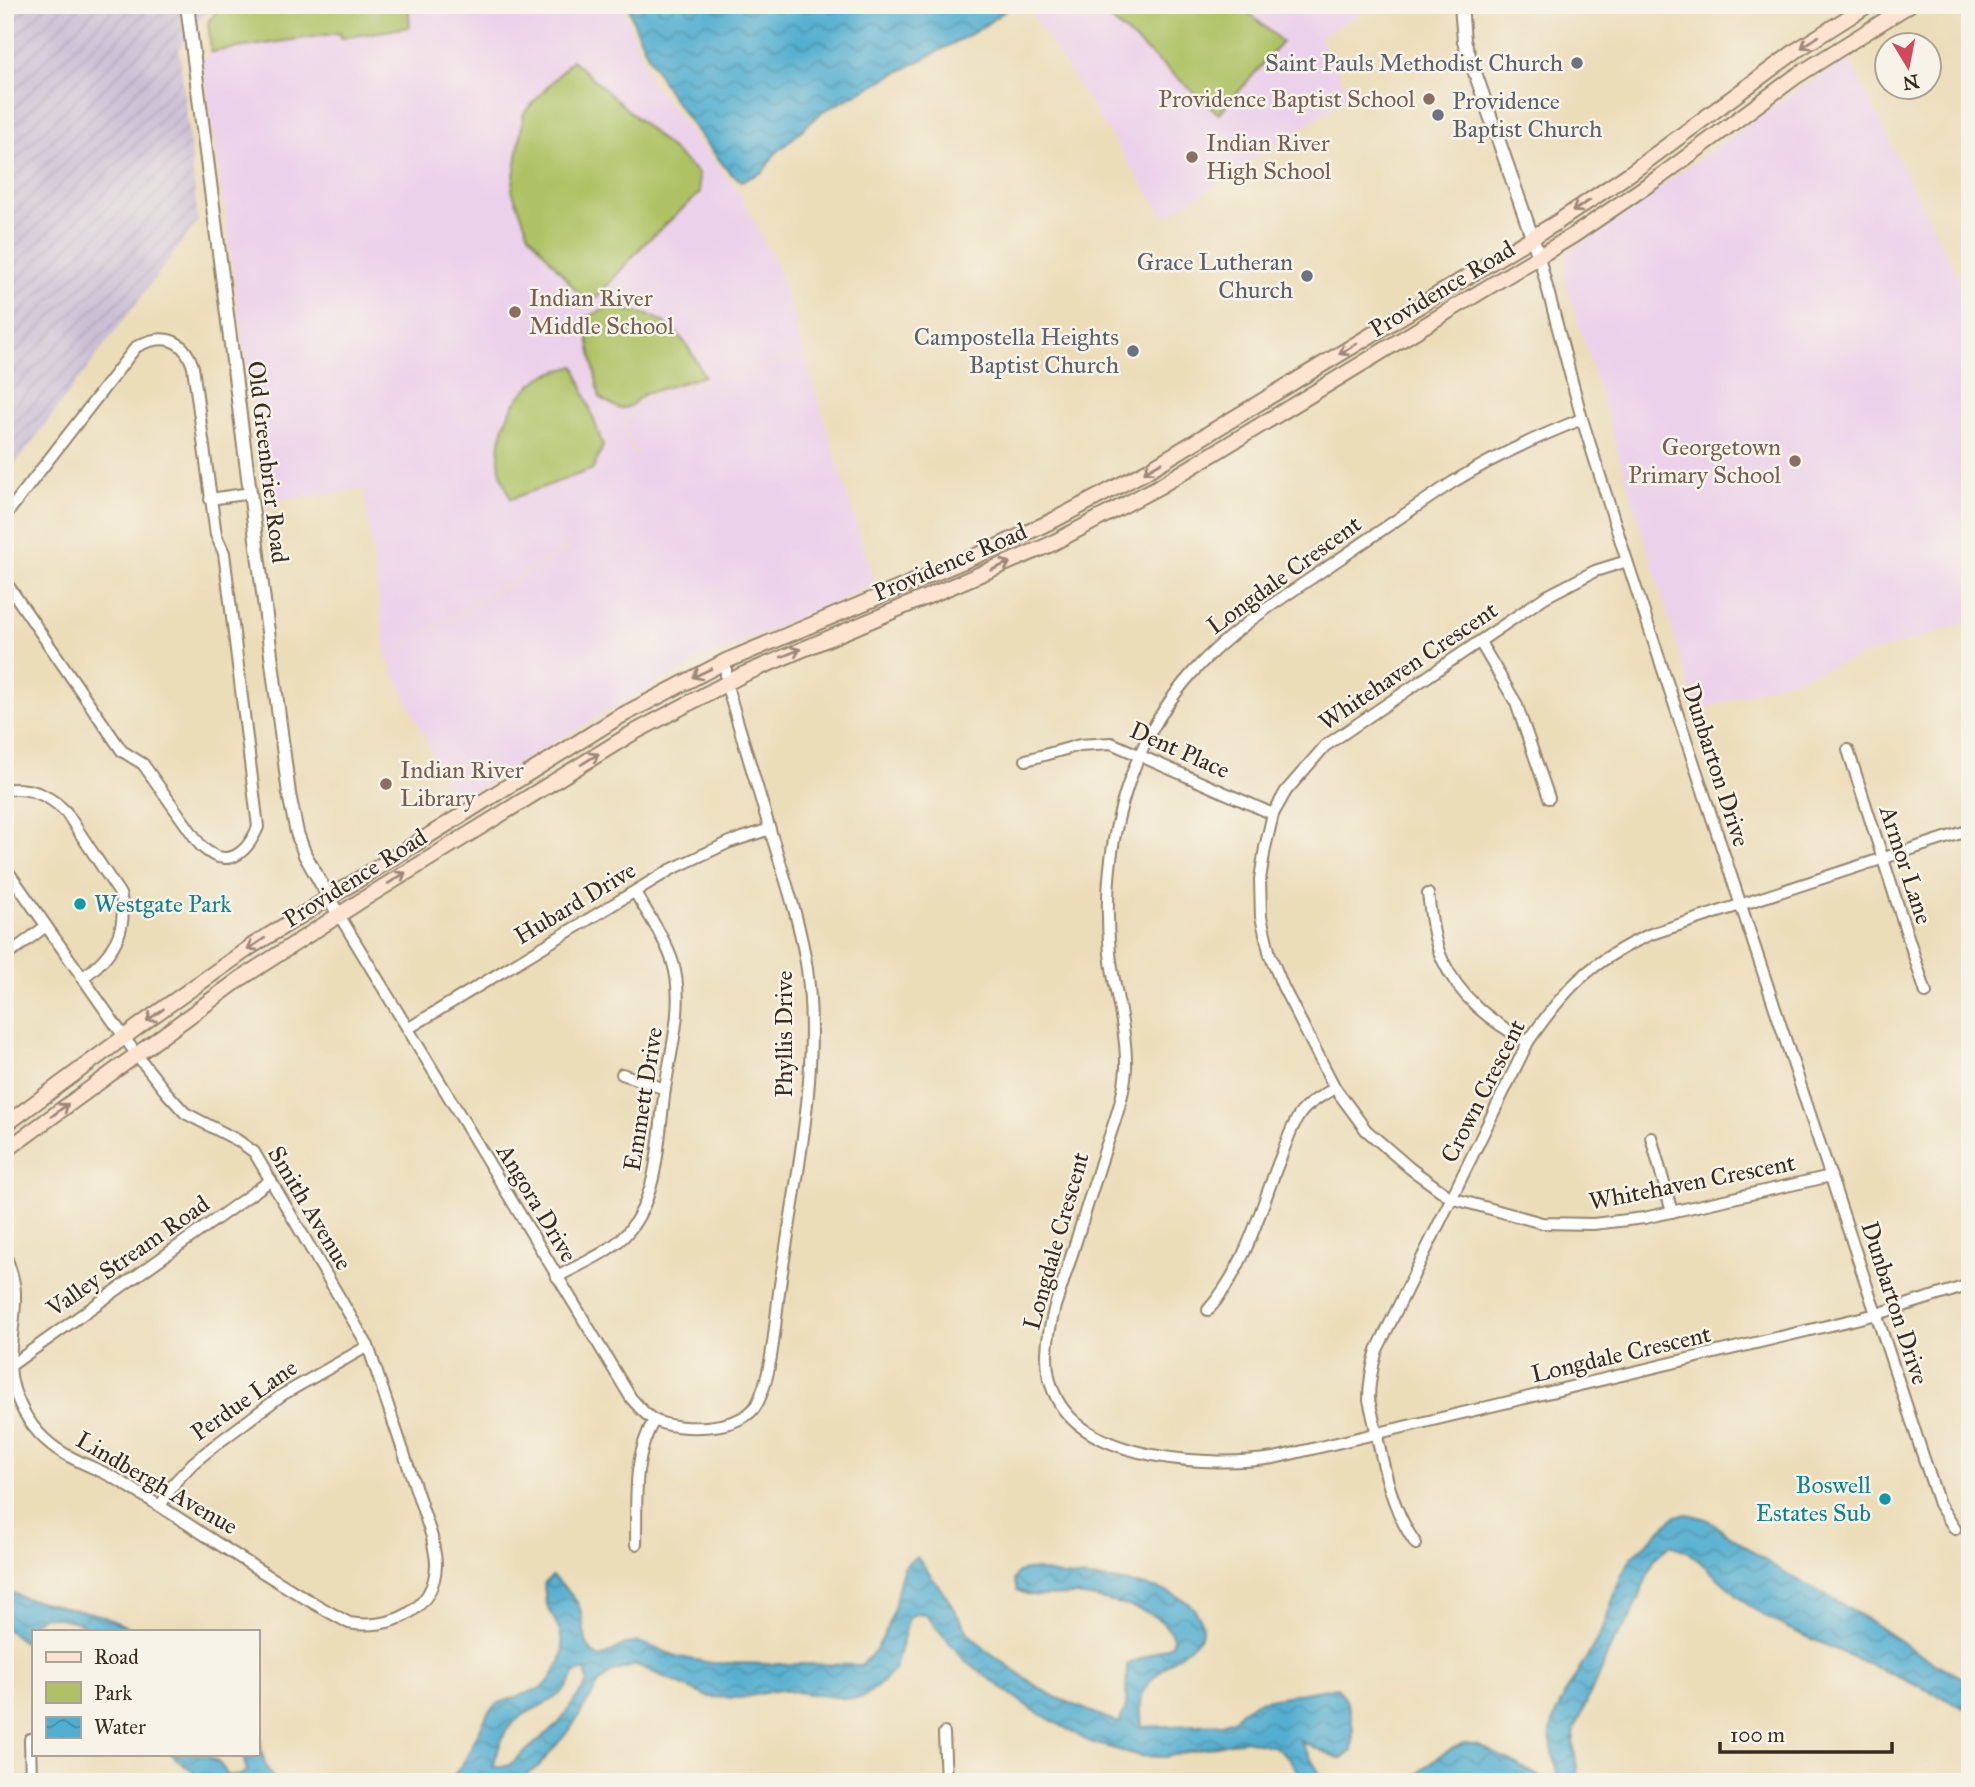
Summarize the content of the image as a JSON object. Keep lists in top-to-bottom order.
{
  "streets": {
    "main road": ["Providence Road"],
    "street": [
      "Old Greenbrier Road",
      "Longdale Crescent",
      "Whitehaven Crescent",
      "Dent Place",
      "Dunbarton Drive",
      "Armor Lane",
      "Hubard Drive",
      "Phyllis Drive",
      "Crown Crescent",
      "Emmett Drive",
      "Angora Drive",
      "Smith Avenue",
      "Valley Stream Road",
      "Perdue Lane",
      "Lindbergh Avenue"
    ]
  },
  "crossings": [
    ["Providence Road", "Old Greenbrier Road"],
    ["Providence Road", "Dunbarton Drive"],
    ["Providence Road", "Phyllis Drive"],
    ["Providence Road", "Angora Drive"],
    ["Providence Road", "Smith Avenue"],
    ["Old Greenbrier Road", "Angora Drive"],
    ["Longdale Crescent", "Dent Place"],
    ["Longdale Crescent", "Dunbarton Drive"],
    ["Longdale Crescent", "Crown Crescent"],
    ["Whitehaven Crescent", "Dent Place"],
    ["Whitehaven Crescent", "Dunbarton Drive"],
    ["Whitehaven Crescent", "Crown Crescent"],
    ["Dunbarton Drive", "Crown Crescent"],
    ["Armor Lane", "Crown Crescent"],
    ["Hubard Drive", "Phyllis Drive"],
    ["Hubard Drive", "Emmett Drive"],
    ["Hubard Drive", "Angora Drive"],
    ["Phyllis Drive", "Angora Drive"],
    ["Emmett Drive", "Angora Drive"],
    ["Smith Avenue", "Valley Stream Road"],
    ["Smith Avenue", "Perdue Lane"],
    ["Smith Avenue", "Lindbergh Avenue"],
    ["Valley Stream Road", "Lindbergh Avenue"],
    ["Perdue Lane", "Lindbergh Avenue"]
  ],
  "places": [
    "Saint Pauls Methodist Church",
    "Providence Baptist School",
    "Providence Baptist Church",
    "Indian River High School",
    "Grace Lutheran Church",
    "Indian River Middle School",
    "Campostella Heights Baptist Church",
    "Georgetown Primary School",
    "Indian River Library",
    "Westgate Park",
    "Boswell Estates Sub"
  ],
  "legend": ["Road", "Park", "Water"],
  "scale_bar": "100 m",
  "north": "bottom"
}
